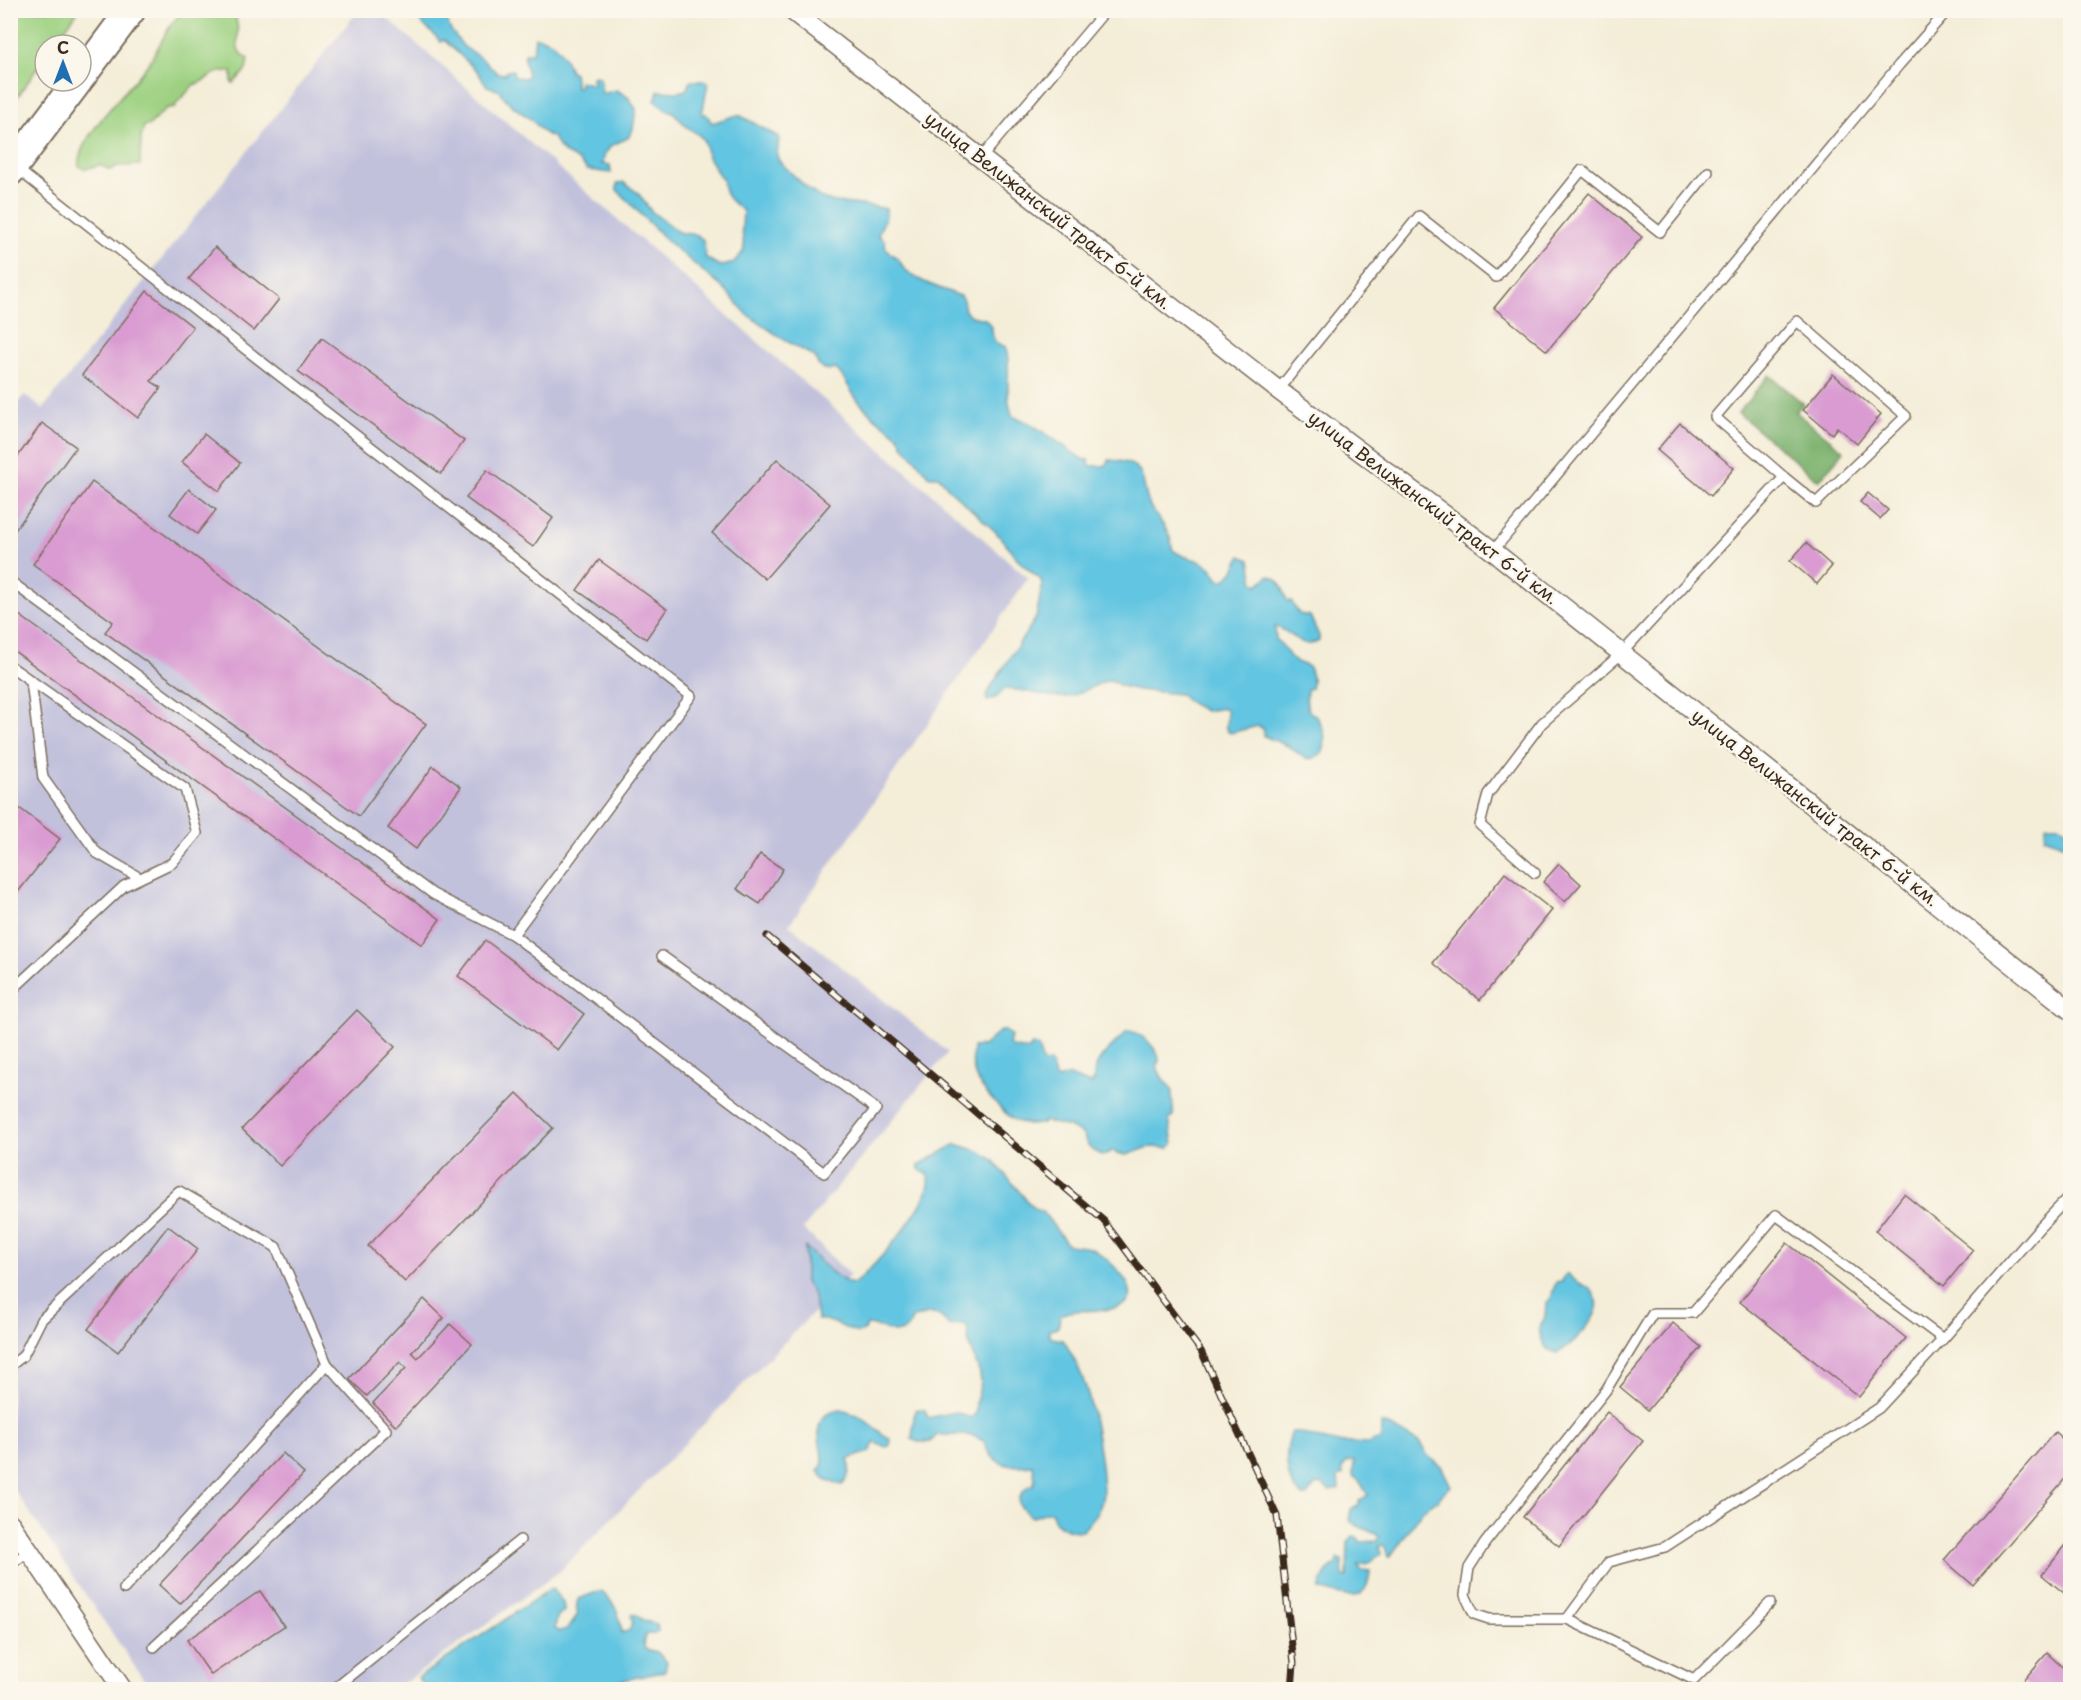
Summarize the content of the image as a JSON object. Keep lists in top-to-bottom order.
{
  "streets": {
    "street": ["улица Велижанский тракт 6-й км."]
  },
  "north": "top"
}
